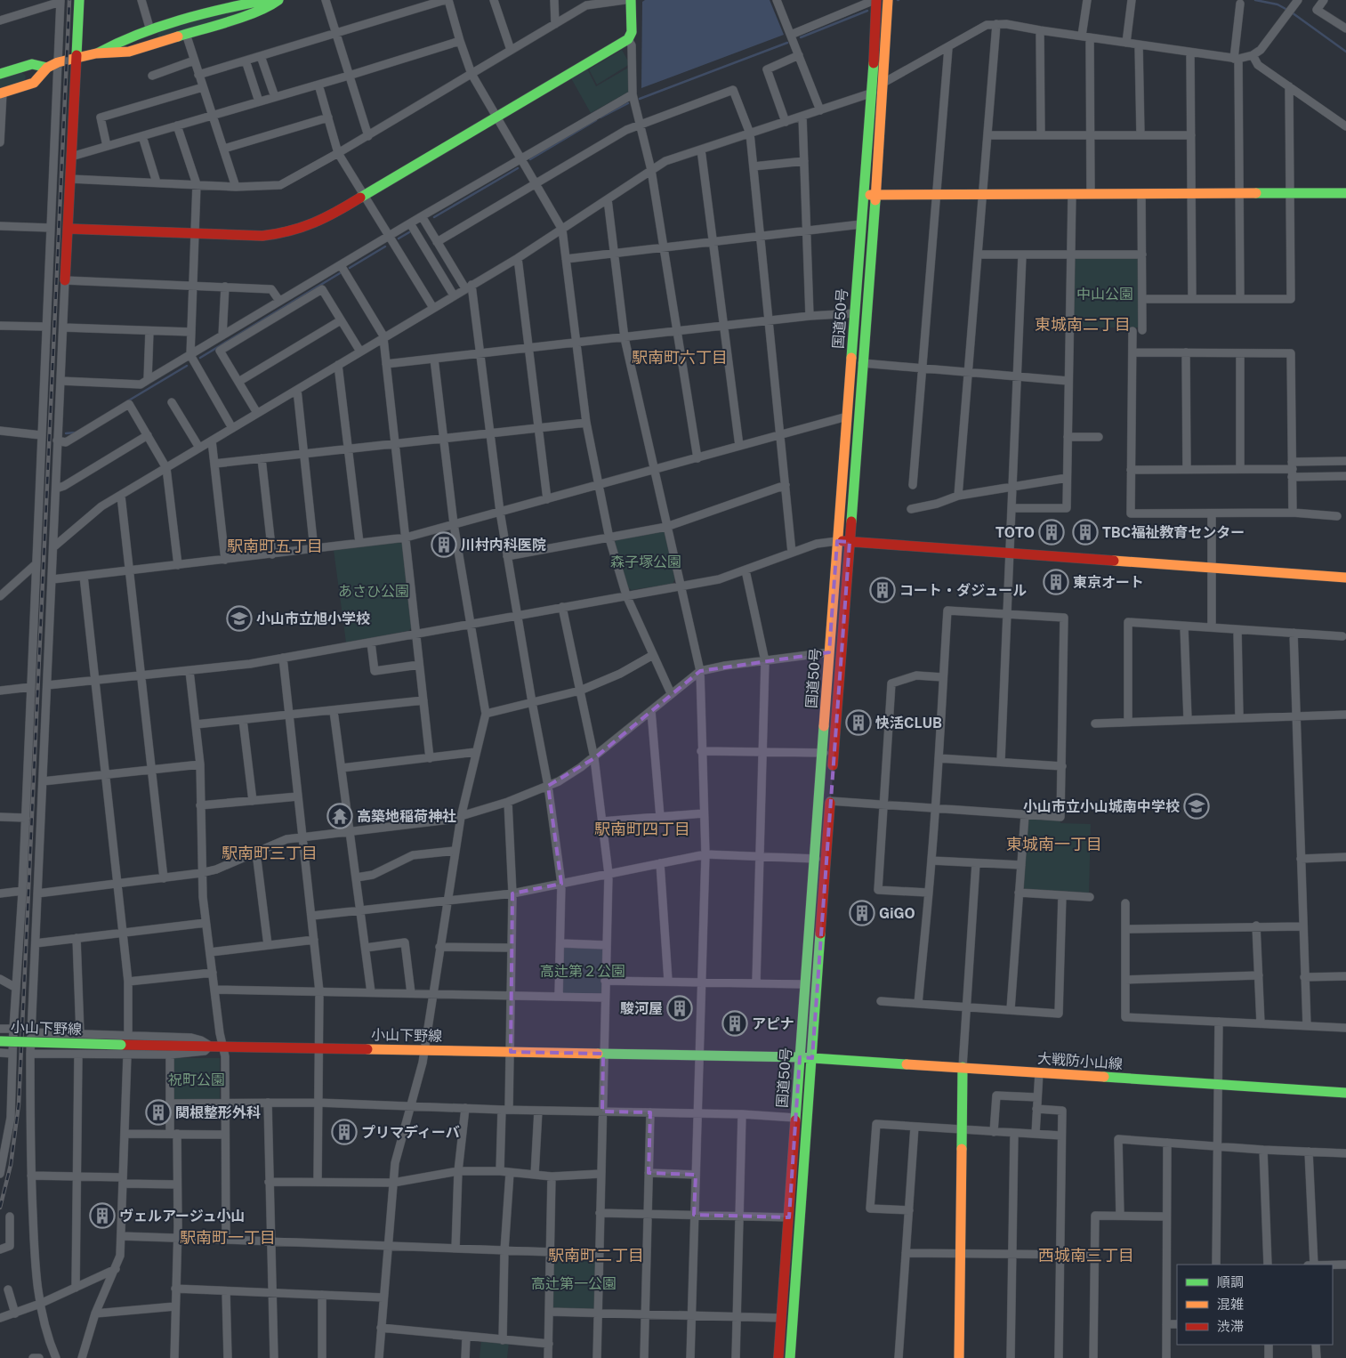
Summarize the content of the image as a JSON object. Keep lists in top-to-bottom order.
{
  "streets": {
    "main road": ["国道50号", "小山下野線", "大戦防小山線"]
  },
  "crossings": [
    ["国道50号", "小山下野線"],
    ["国道50号", "大戦防小山線"],
    ["小山下野線", "大戦防小山線"]
  ],
  "districts": [
    "東城南二丁目",
    "駅南町六丁目",
    "駅南町五丁目",
    "駅南町四丁目",
    "東城南一丁目",
    "駅南町三丁目",
    "駅南町一丁目",
    "駅南町二丁目",
    "西城南三丁目"
  ],
  "parks": [
    "中山公園",
    "森子塚公園",
    "あさひ公園",
    "高辻第２公園",
    "祝町公園",
    "高辻第一公園"
  ],
  "places": {
    "building": [
      "TOTO",
      "TBC福祉教育センター",
      "川村内科医院",
      "東京オート",
      "コート・ダジュール",
      "快活CLUB",
      "GiGO",
      "駿河屋",
      "アピナ",
      "関根整形外科",
      "プリマディーバ",
      "ヴェルアージュ小山"
    ],
    "school or university": ["小山市立旭小学校", "小山市立小山城南中学校"],
    "temple": ["高築地稲荷神社"]
  },
  "legend": ["順調", "混雑", "渋滞"]
}
